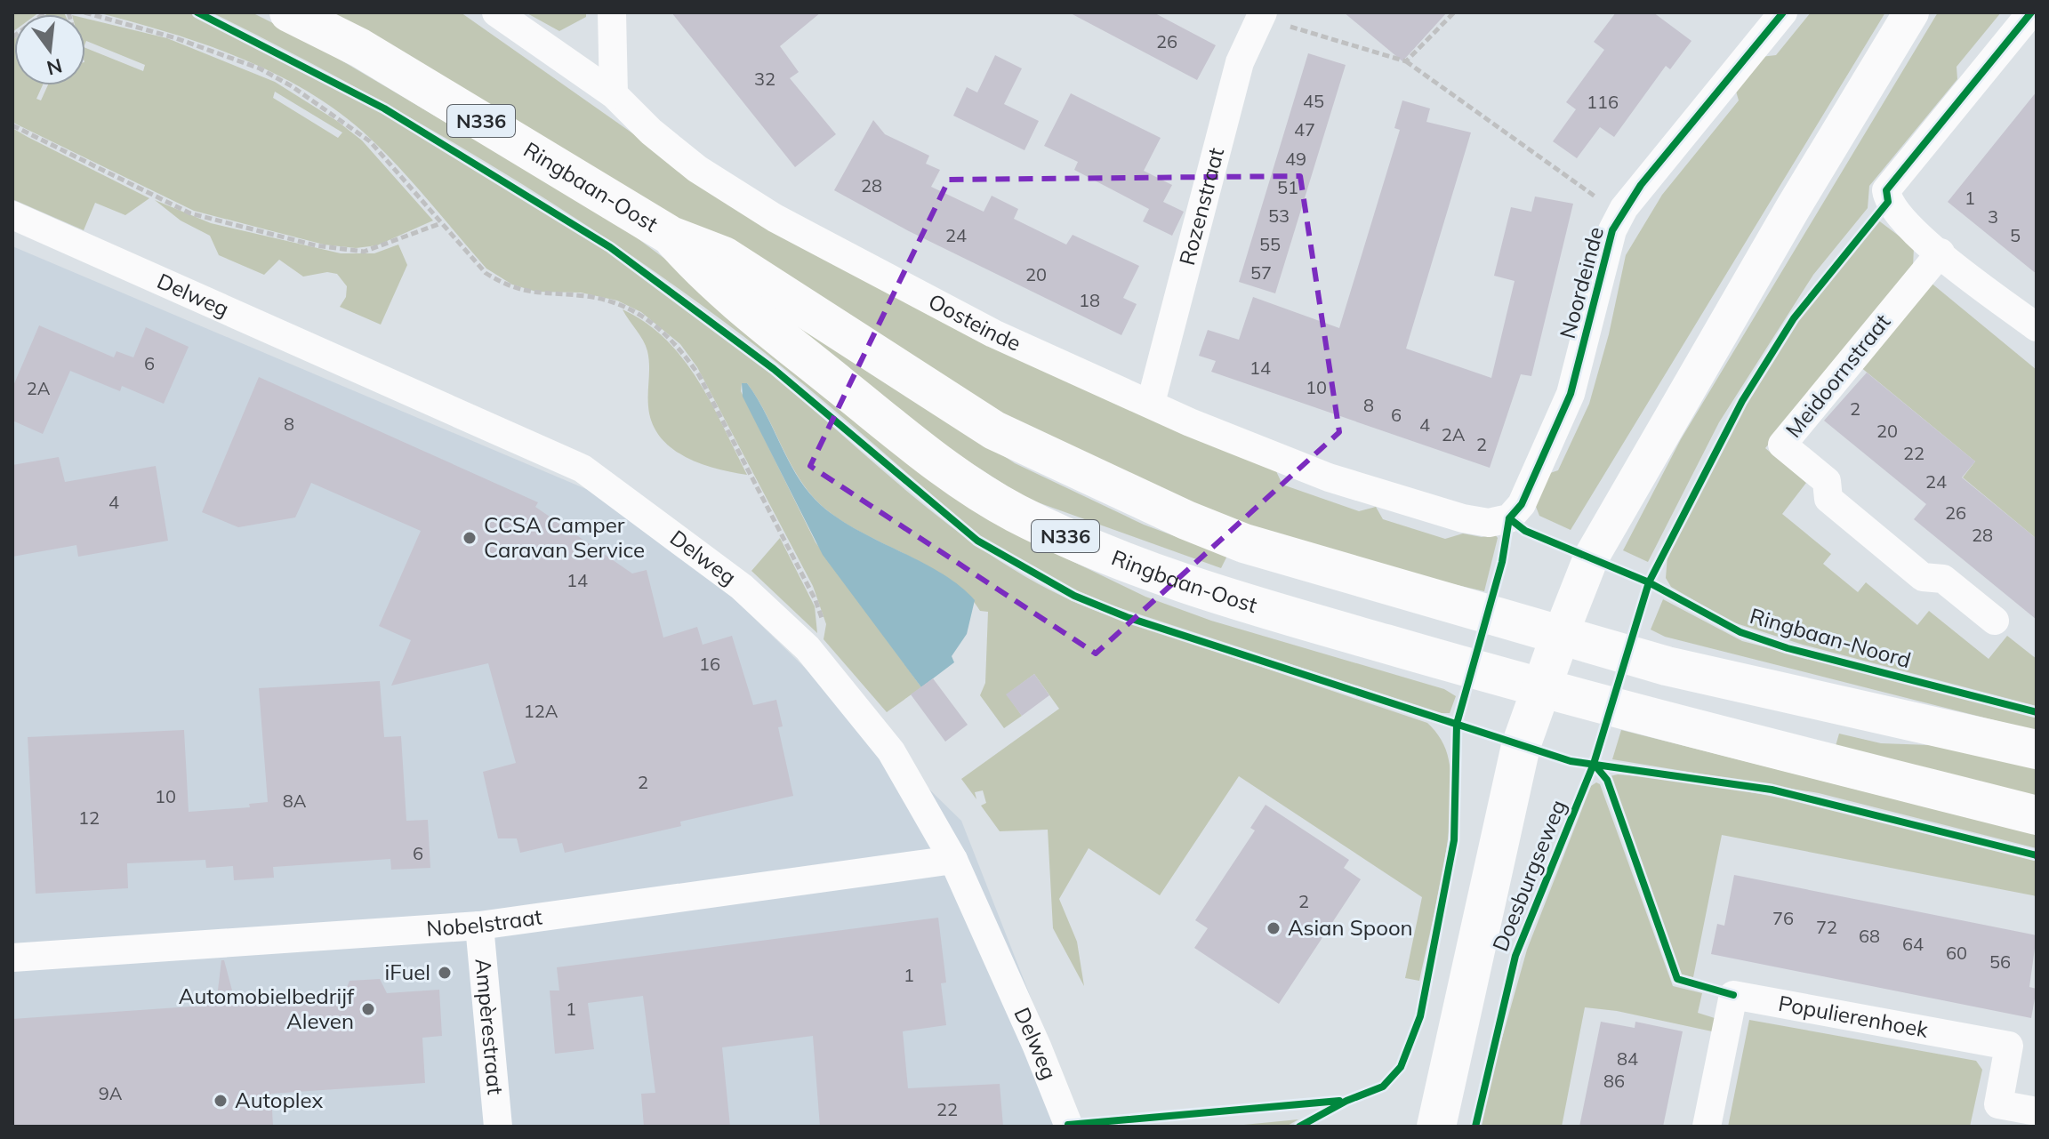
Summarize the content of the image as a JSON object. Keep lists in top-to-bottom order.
{
  "streets": {
    "main road": ["N336", "Ringbaan-Oost", "Doesburgseweg"],
    "street": [
      "Rozenstraat",
      "Noordeinde",
      "Delweg",
      "Oosteinde",
      "Meidoornstraat",
      "Nobelstraat",
      "Populierenhoek",
      "Ampèrestraat"
    ],
    "cycle path": ["Ringbaan-Noord"]
  },
  "crossings": [
    ["Ringbaan-Oost", "Doesburgseweg"],
    ["Rozenstraat", "Oosteinde"],
    ["Noordeinde", "Oosteinde"],
    ["Delweg", "Nobelstraat"],
    ["Nobelstraat", "Ampèrestraat"]
  ],
  "places": [
    "CCSA Camper Caravan Service",
    "Asian Spoon",
    "iFuel",
    "Automobielbedrijf Aleven",
    "Autoplex"
  ],
  "house_numbers": [
    "26",
    "32",
    "45",
    "116",
    "47",
    "49",
    "28",
    "51",
    "1",
    "53",
    "3",
    "24",
    "5",
    "55",
    "57",
    "20",
    "18",
    "6",
    "14",
    "10",
    "2A",
    "8",
    "2",
    "6",
    "8",
    "4",
    "20",
    "2A",
    "2",
    "22",
    "24",
    "4",
    "26",
    "28",
    "14",
    "16",
    "12A",
    "2",
    "10",
    "8A",
    "12",
    "6",
    "2",
    "76",
    "72",
    "68",
    "64",
    "60",
    "56",
    "1",
    "1",
    "84",
    "86",
    "9A",
    "22"
  ],
  "north": "bottom"
}
